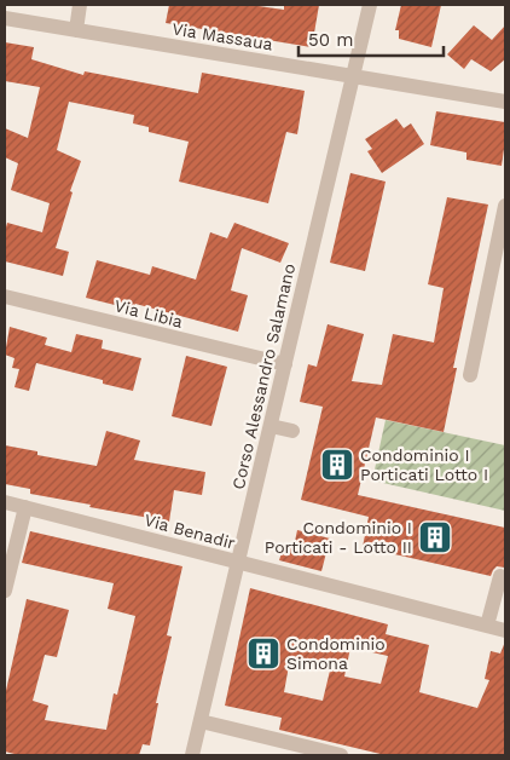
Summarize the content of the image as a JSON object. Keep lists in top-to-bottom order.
{
  "streets": {
    "street": [
      "Via Massaua",
      "Via Libia",
      "Corso Alessandro Salamano",
      "Via Benadir"
    ]
  },
  "crossings": [
    ["Via Massaua", "Corso Alessandro Salamano"],
    ["Via Libia", "Corso Alessandro Salamano"],
    ["Corso Alessandro Salamano", "Via Benadir"]
  ],
  "places": {
    "building": ["Condominio I Porticati Lotto I", "Condominio I Porticati - Lotto II", "Condominio Simona"]
  },
  "scale_bar": "50 m"
}
